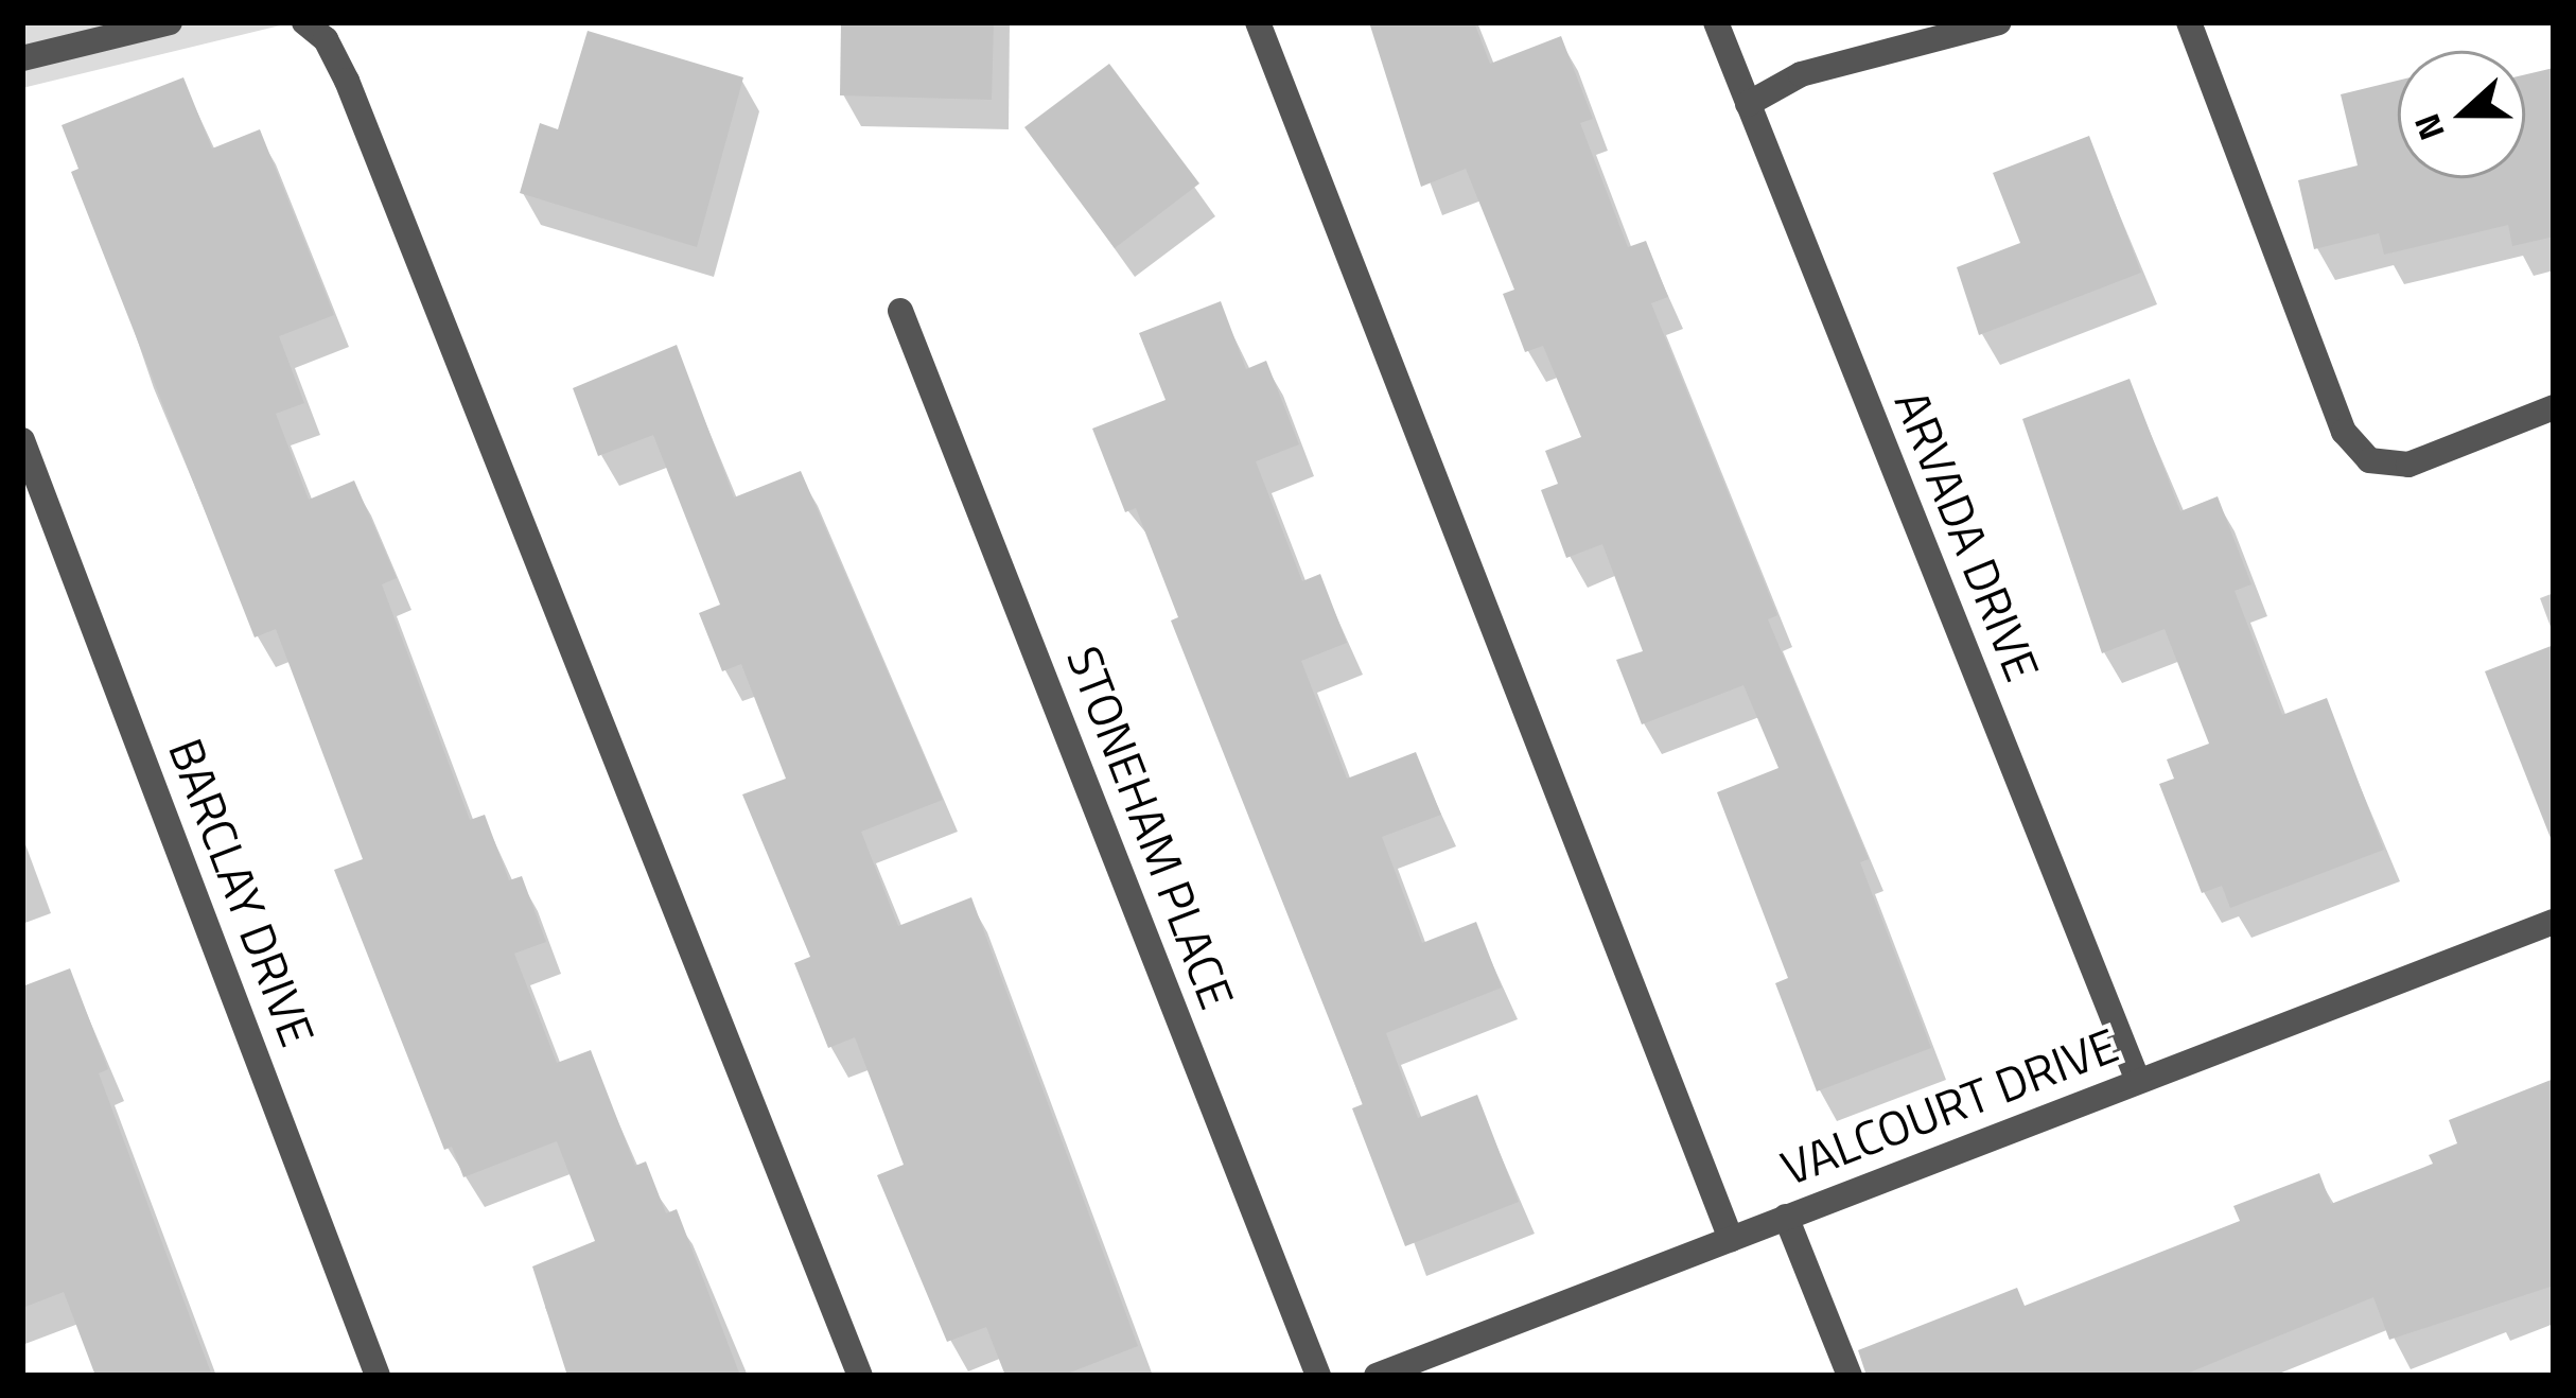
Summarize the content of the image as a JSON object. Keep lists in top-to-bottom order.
{
  "streets": {
    "street": [
      "ARVADA DRIVE",
      "STONEHAM PLACE",
      "BARCLAY DRIVE",
      "VALCOURT DRIVE"
    ]
  },
  "crossings": [
    ["ARVADA DRIVE", "VALCOURT DRIVE"]
  ],
  "north": "left"
}
